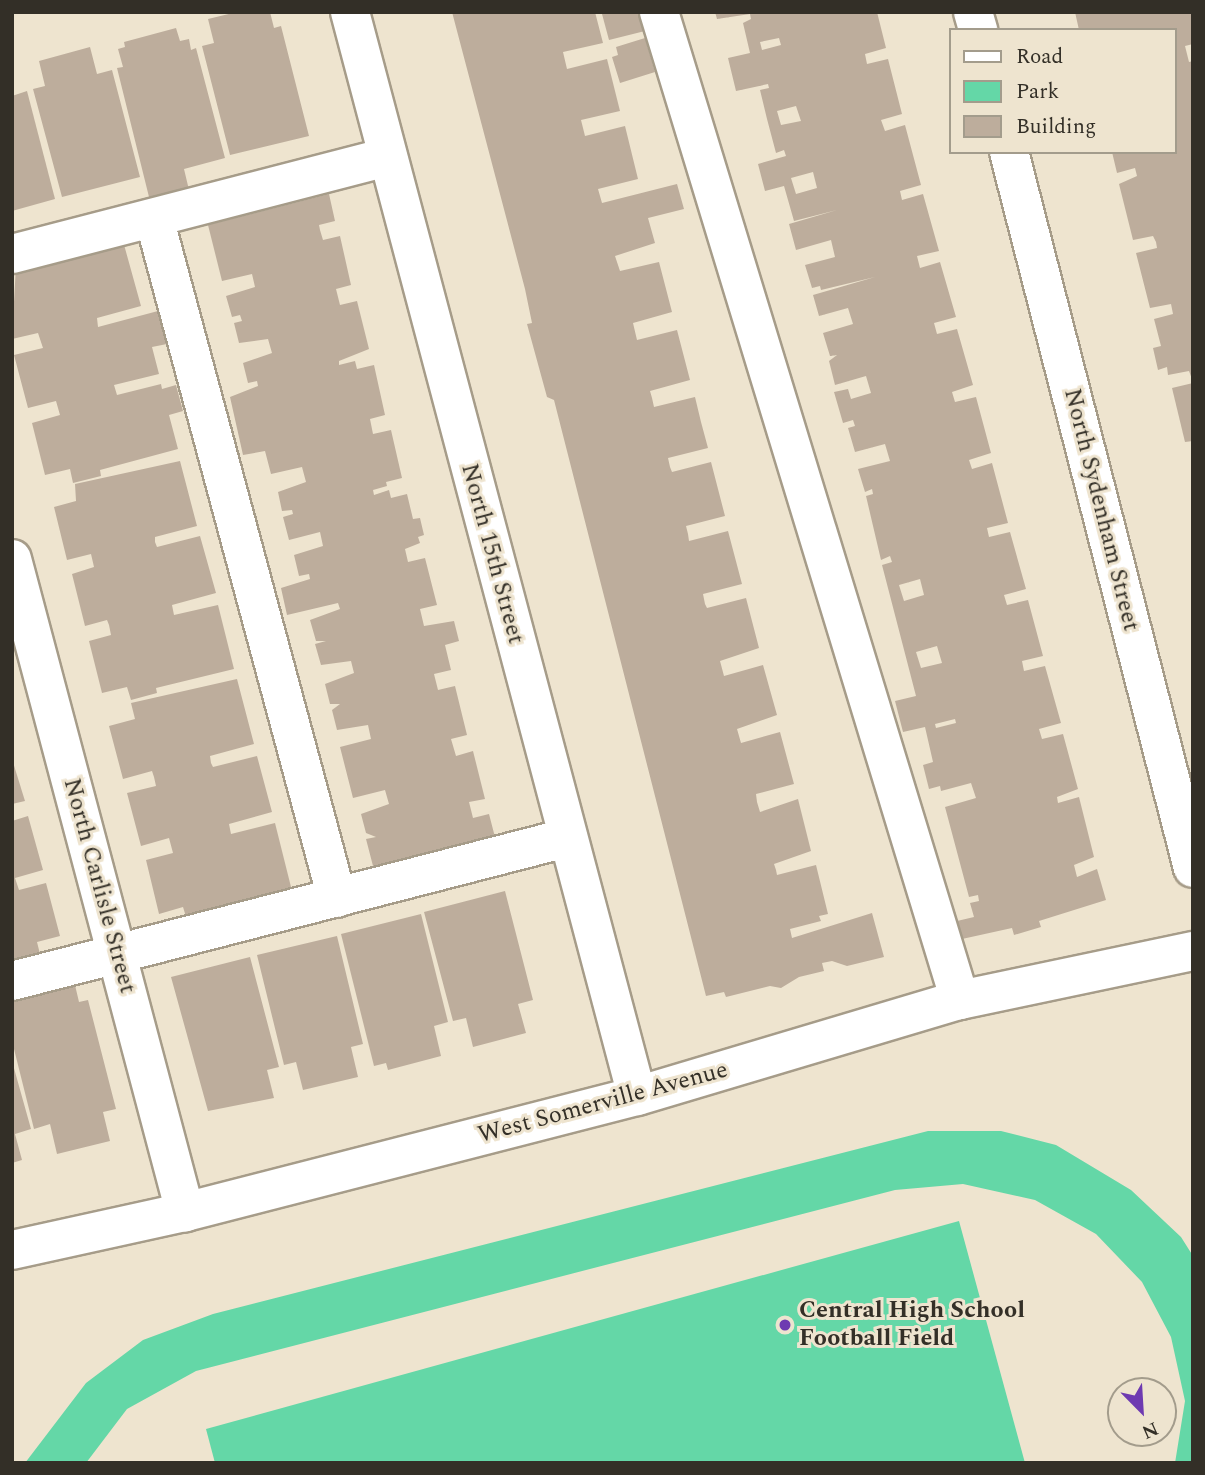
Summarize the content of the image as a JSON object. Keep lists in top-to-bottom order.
{
  "streets": {
    "street": [
      "North Sydenham Street",
      "North 15th Street",
      "North Carlisle Street",
      "West Somerville Avenue"
    ]
  },
  "crossings": [
    ["North 15th Street", "West Somerville Avenue"],
    ["North Carlisle Street", "West Somerville Avenue"]
  ],
  "places": ["Central High School Football Field"],
  "legend": ["Road", "Park", "Building"],
  "north": "bottom right"
}
